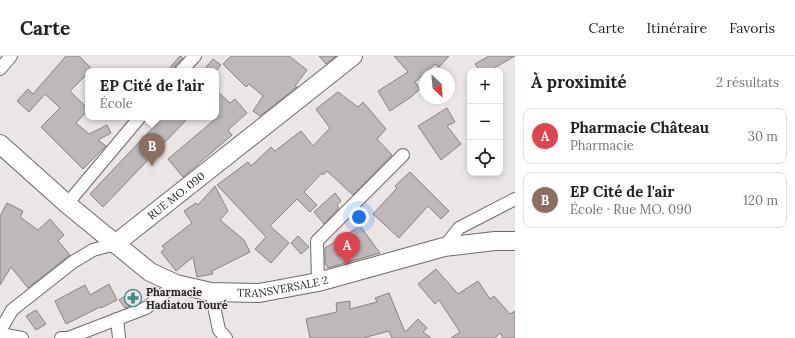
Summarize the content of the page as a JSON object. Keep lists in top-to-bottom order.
{
  "streets": {
    "main road": ["RUE MO. 090", "TRANSVERSALE 2"]
  },
  "crossings": [
    ["RUE MO. 090", "TRANSVERSALE 2"]
  ],
  "places": {
    "pharmacy": ["Pharmacie Hadiatou Touré"]
  },
  "north": "bottom right",
  "page": {
    "header": "Carte",
    "nav": ["Carte", "Itinéraire", "Favoris"],
    "heading": ["À proximité", "2 résultats"],
    "map_buttons": ["+", "−"],
    "popup": ["EP Cité de l'air", "École"],
    "list": [
      {
        "mark": "A",
        "name": "Pharmacie Château",
        "note": "Pharmacie",
        "value": "30 m"
      },
      {
        "mark": "B",
        "name": "EP Cité de l'air",
        "note": "École · Rue MO. 090",
        "value": "120 m"
      }
    ],
    "pins": ["B", "A"]
  }
}
